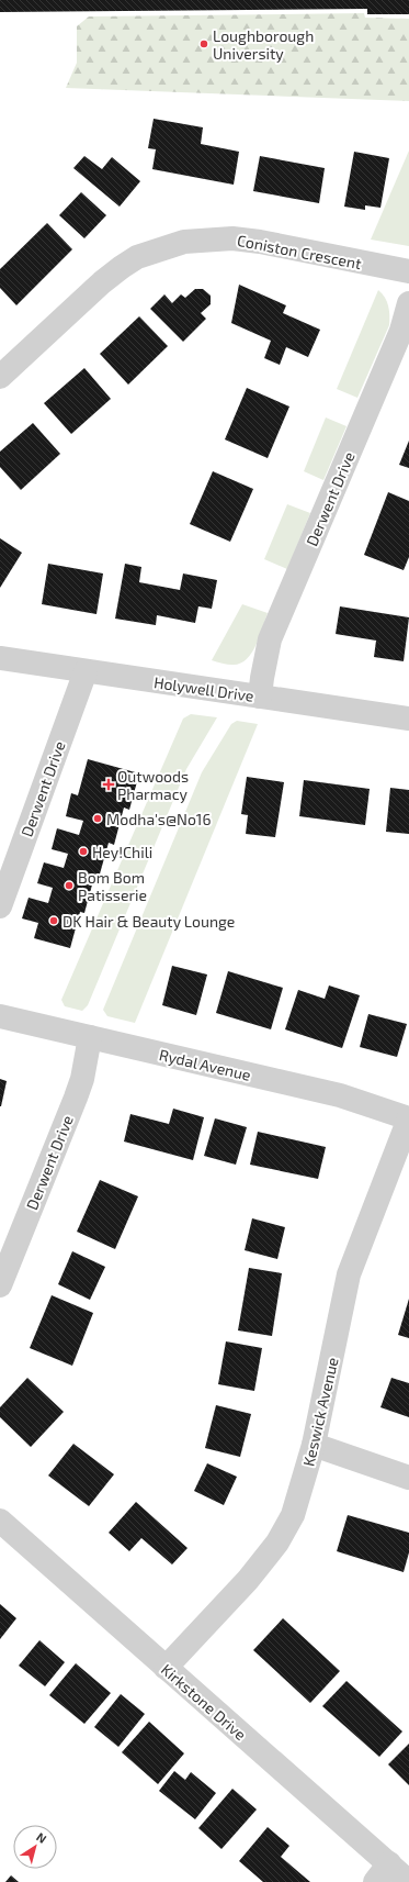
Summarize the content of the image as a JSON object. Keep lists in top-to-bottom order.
{
  "streets": {
    "street": [
      "Coniston Crescent",
      "Derwent Drive",
      "Holywell Drive",
      "Rydal Avenue",
      "Keswick Avenue",
      "Kirkstone Drive"
    ]
  },
  "crossings": [
    ["Derwent Drive", "Holywell Drive"],
    ["Derwent Drive", "Rydal Avenue"],
    ["Rydal Avenue", "Keswick Avenue"],
    ["Keswick Avenue", "Kirkstone Drive"]
  ],
  "places": {
    "other": [
      "Loughborough University",
      "Modha's@No16",
      "Hey!Chili",
      "Bom Bom Patisserie",
      "DK Hair & Beauty Lounge"
    ],
    "health": ["Outwoods Pharmacy"]
  },
  "north": "top right"
}
